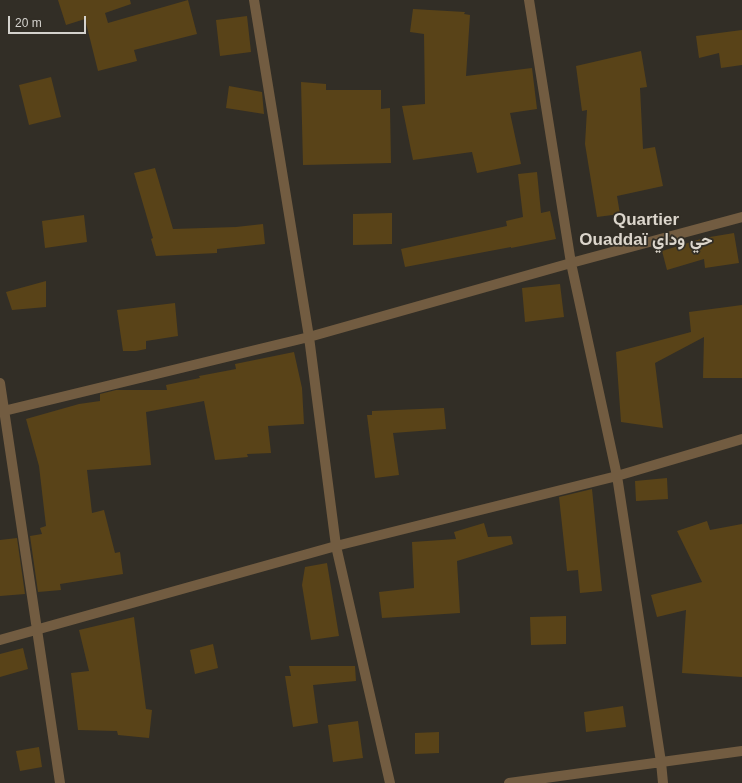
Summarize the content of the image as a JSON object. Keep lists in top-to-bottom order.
{
  "districts": ["Quartier Ouaddaï حي وداي"],
  "scale_bar": "20 m"
}
